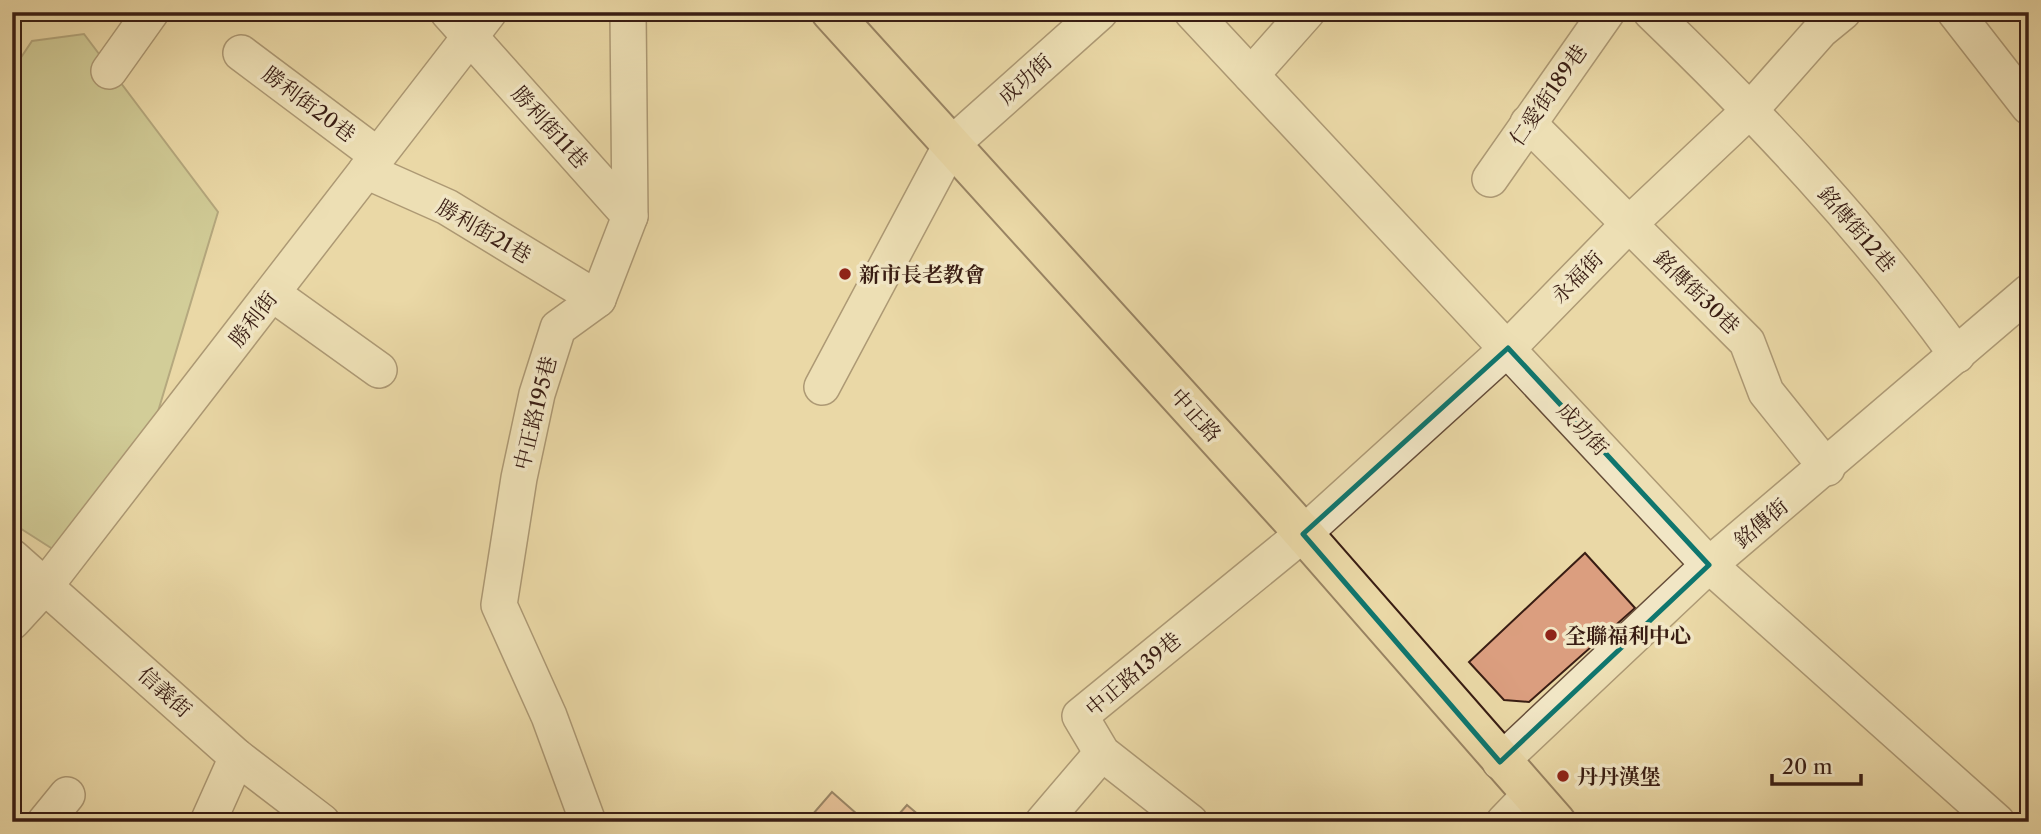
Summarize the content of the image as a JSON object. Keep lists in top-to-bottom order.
{
  "streets": {
    "main road": ["中正路"],
    "street": [
      "成功街",
      "仁愛街189巷",
      "勝利街20巷",
      "勝利街11巷",
      "銘傳街12巷",
      "勝利街21巷",
      "永福街",
      "銘傳街30巷",
      "勝利街",
      "中正路195巷",
      "銘傳街",
      "中正路139巷",
      "信義街"
    ]
  },
  "crossings": [
    ["成功街", "永福街"],
    ["成功街", "中正路"],
    ["成功街", "銘傳街"],
    ["仁愛街189巷", "銘傳街30巷"],
    ["勝利街20巷", "勝利街21巷"],
    ["勝利街20巷", "勝利街"],
    ["勝利街11巷", "勝利街"],
    ["銘傳街12巷", "永福街"],
    ["銘傳街12巷", "銘傳街"],
    ["勝利街21巷", "勝利街"],
    ["勝利街21巷", "中正路195巷"],
    ["永福街", "銘傳街30巷"],
    ["永福街", "中正路"],
    ["永福街", "中正路139巷"],
    ["銘傳街30巷", "銘傳街"],
    ["勝利街", "信義街"],
    ["中正路", "銘傳街"],
    ["中正路", "中正路139巷"]
  ],
  "places": ["新市長老教會", "全聯福利中心", "丹丹漢堡"],
  "scale_bar": "20 m"
}
